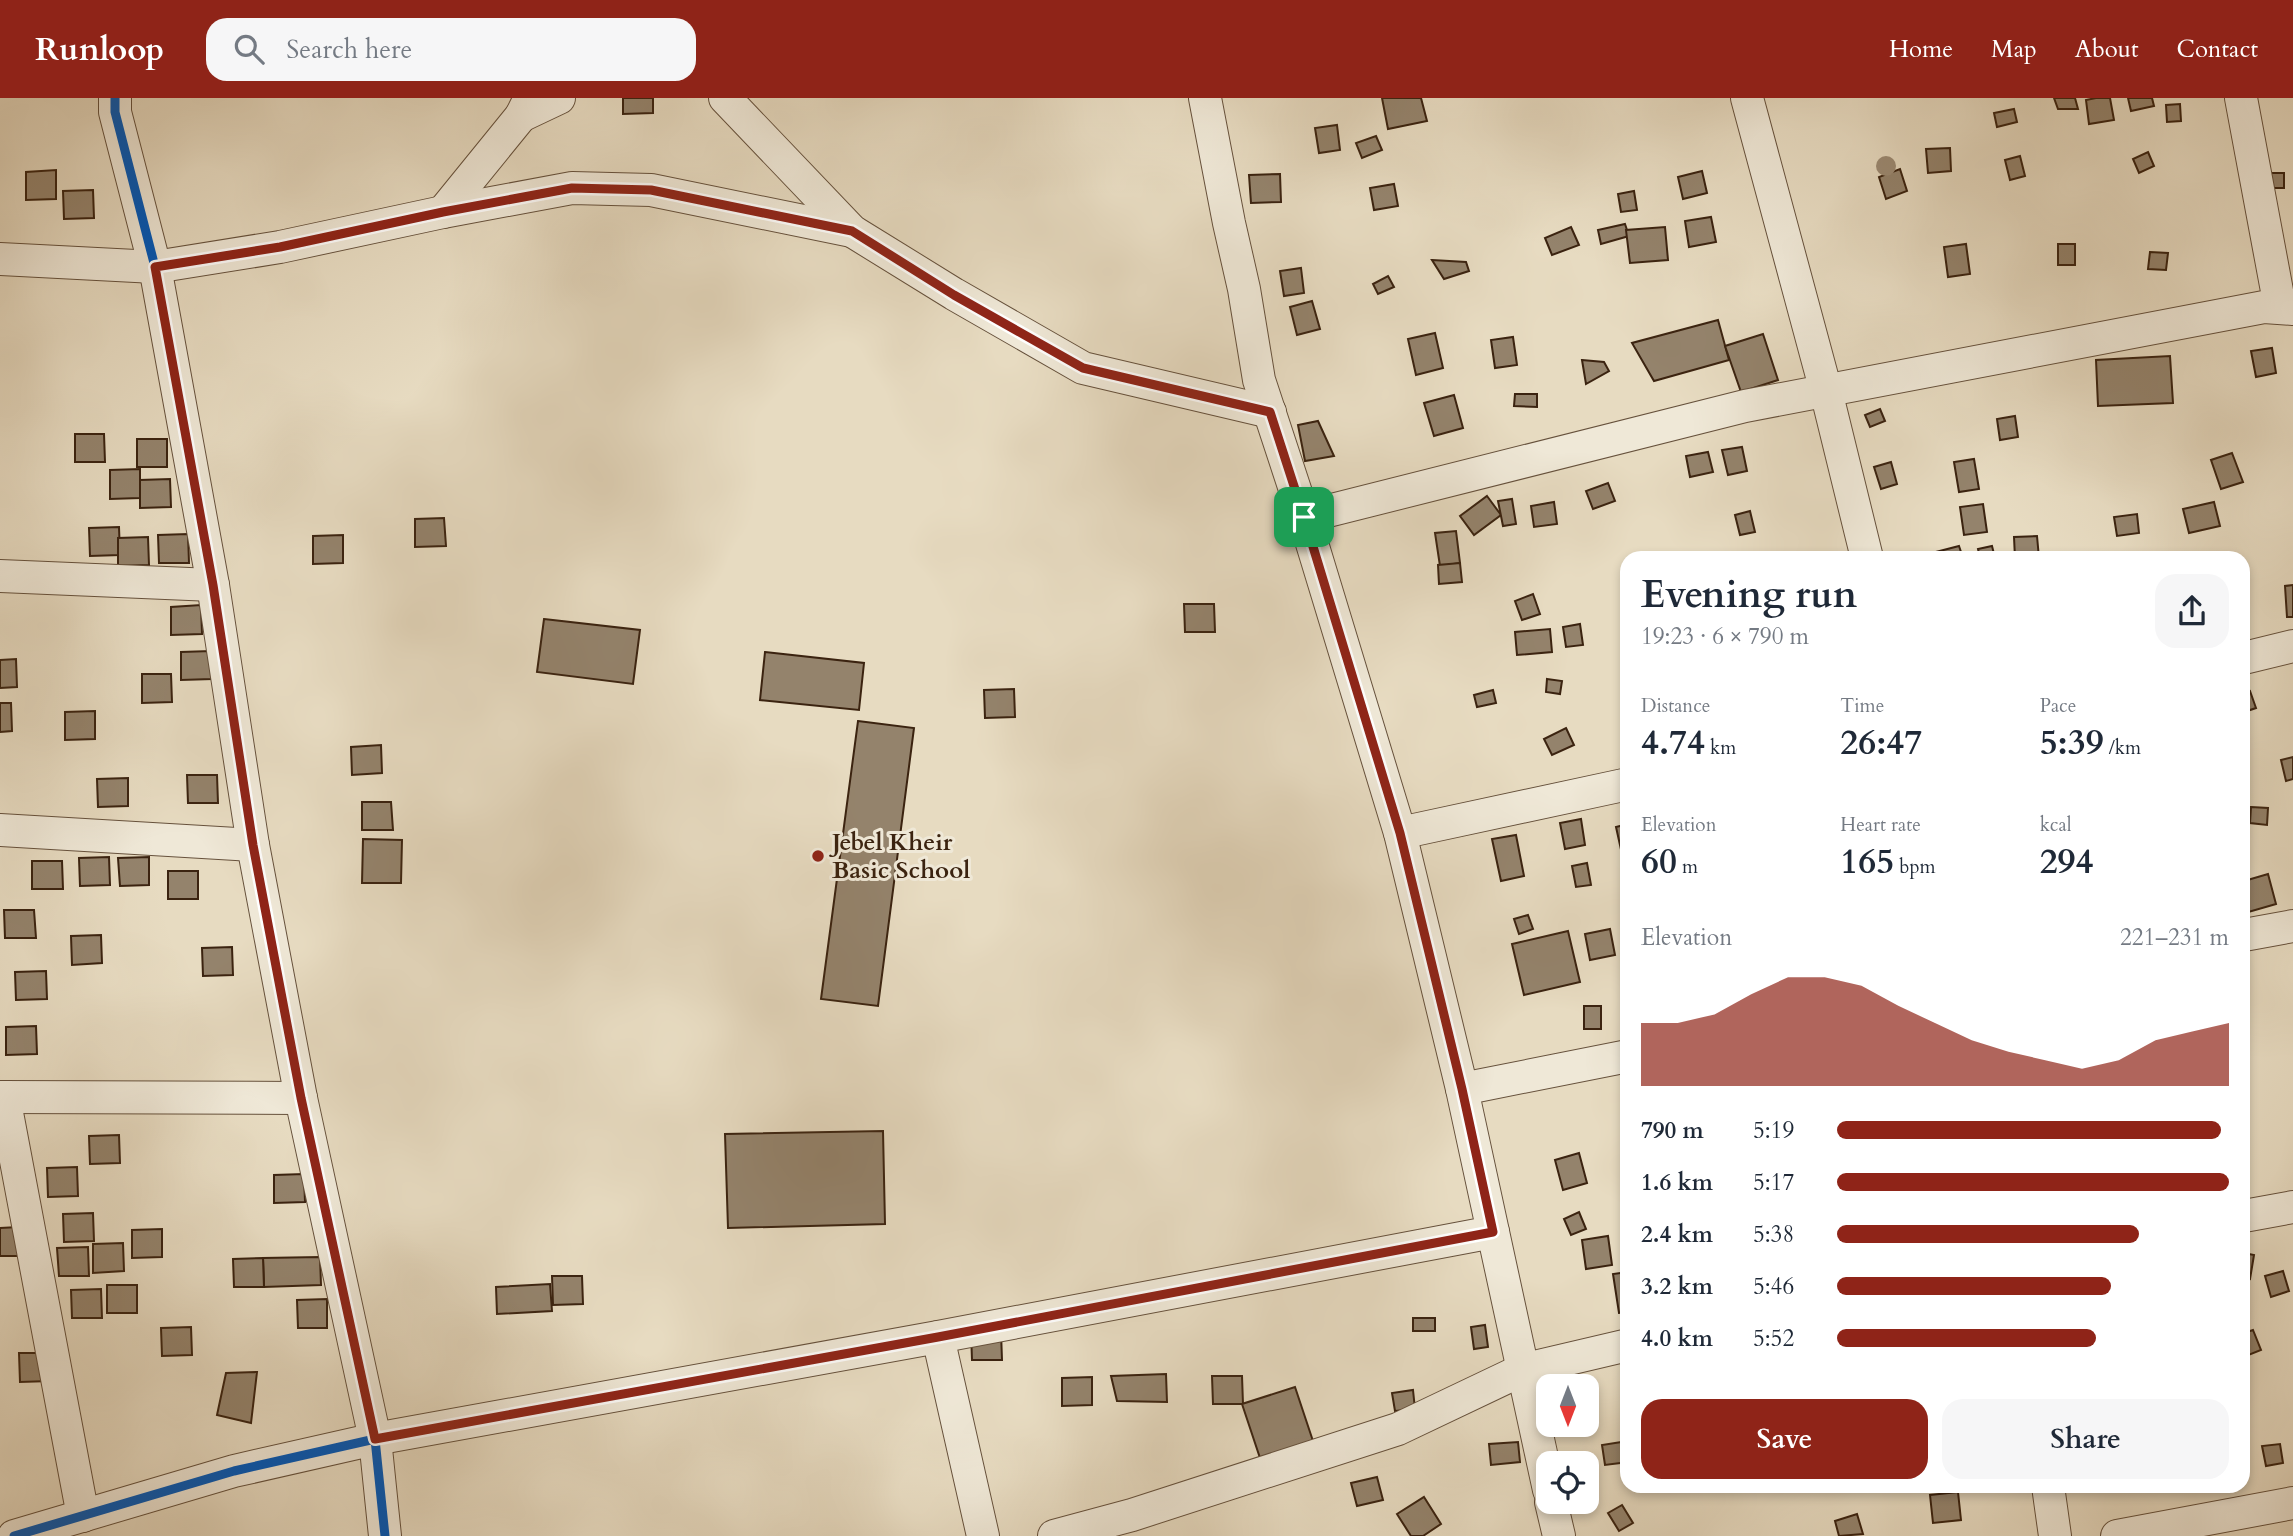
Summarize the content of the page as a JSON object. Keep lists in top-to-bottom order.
{
  "places": ["Jebel Kheir Basic School"],
  "north": "bottom",
  "page": {
    "header": "Runloop",
    "search": "Search here",
    "nav": [
      "Home",
      "Map",
      "About",
      "Contact"
    ],
    "heading": ["Evening run", "19:23 · 6 × 790 m"],
    "stats": [
      ["Distance", "4.74 km"],
      ["Time", "26:47"],
      ["Pace", "5:39 /km"],
      ["Elevation", "60 m"],
      ["Heart rate", "165 bpm"],
      ["kcal", "294"]
    ],
    "chart": ["Elevation", "221–231 m"],
    "list": [
      {
        "name": "790 m",
        "note": "5:19"
      },
      {
        "name": "1.6 km",
        "note": "5:17"
      },
      {
        "name": "2.4 km",
        "note": "5:38"
      },
      {
        "name": "3.2 km",
        "note": "5:46"
      },
      {
        "name": "4.0 km",
        "note": "5:52"
      }
    ],
    "buttons": ["Save", "Share"]
  }
}
